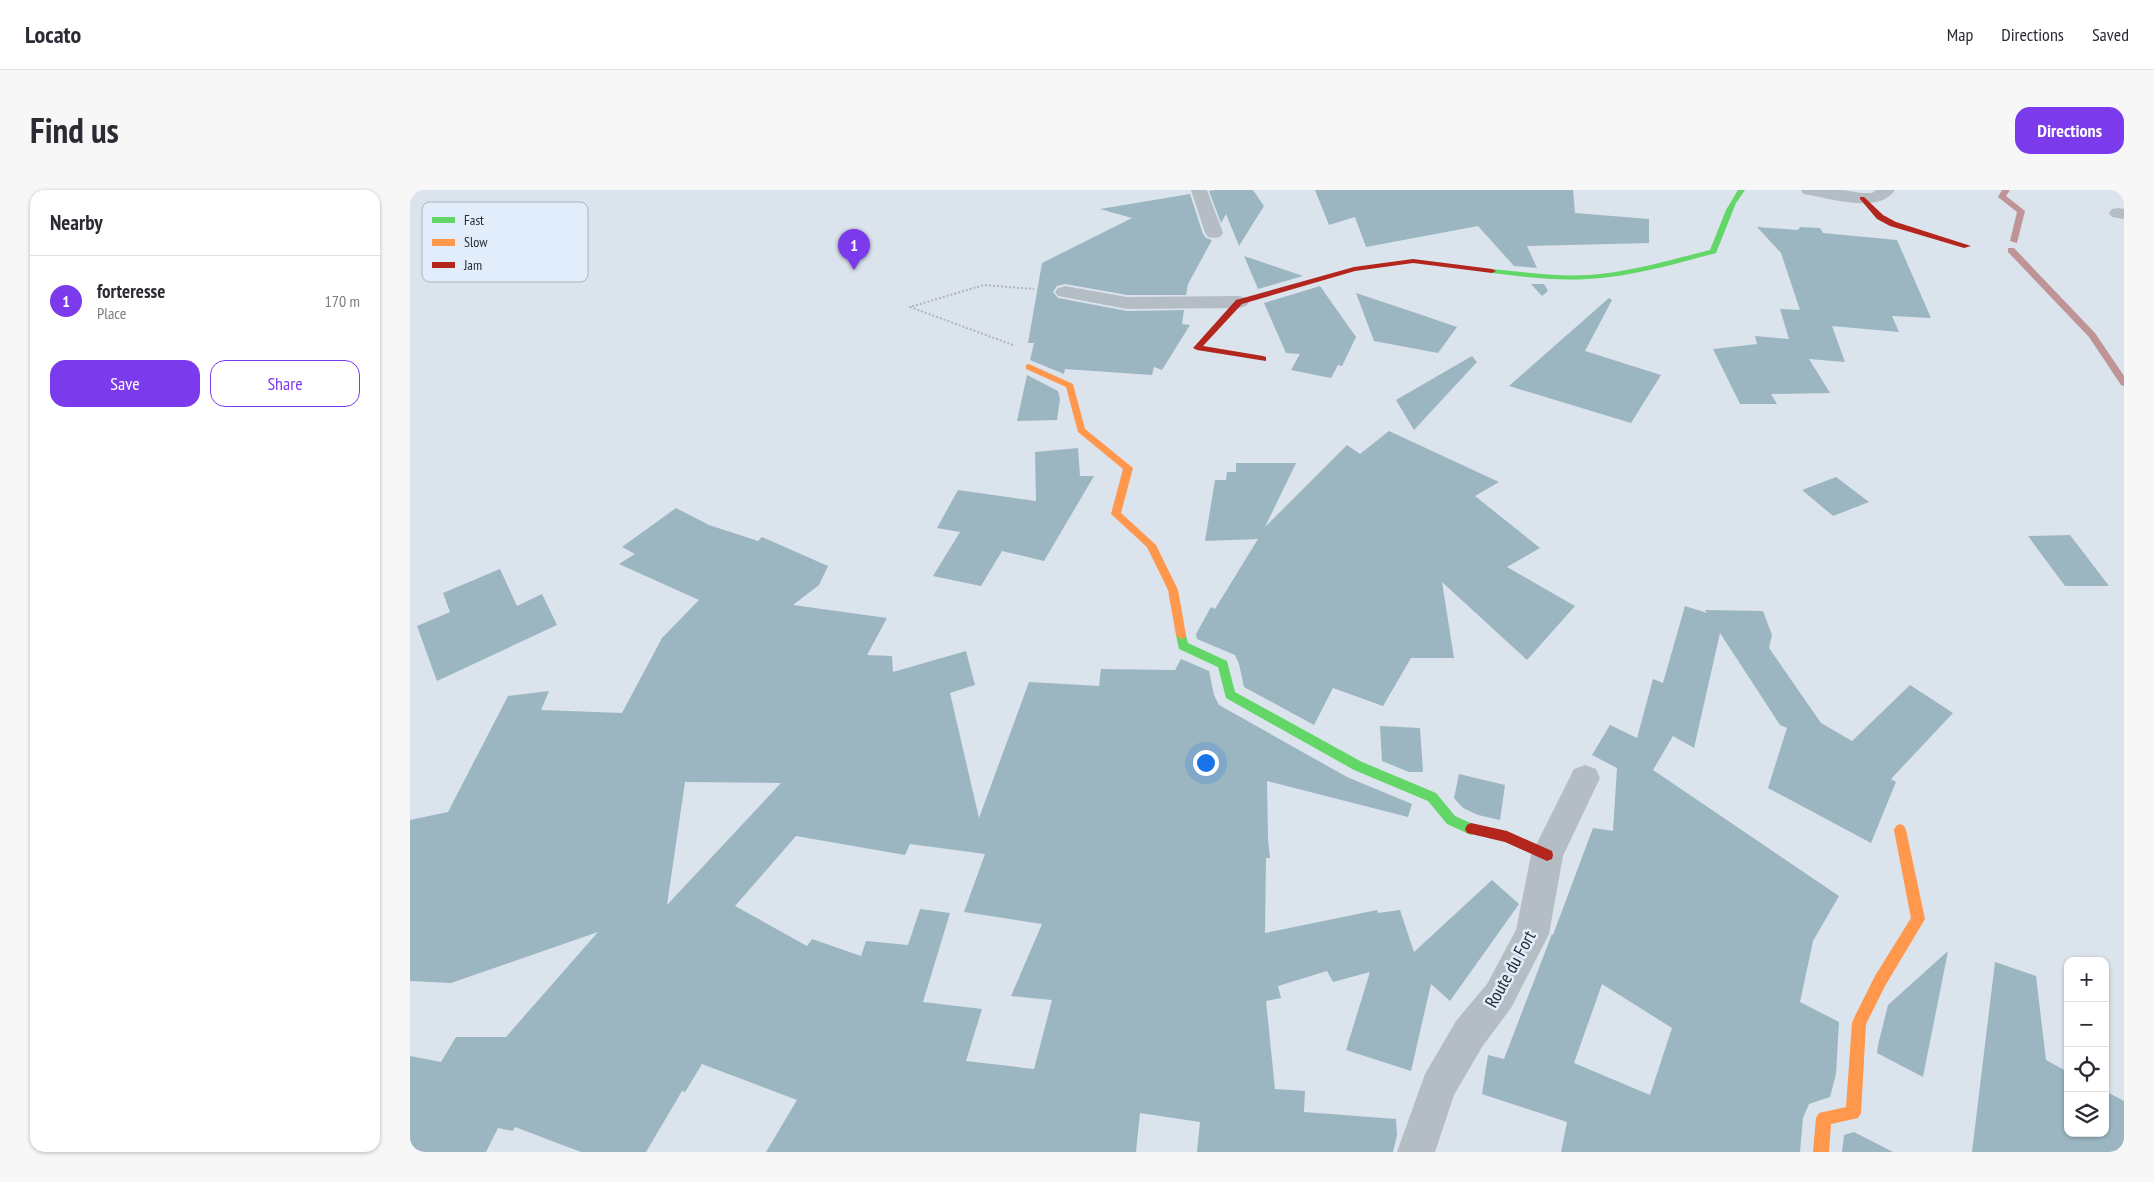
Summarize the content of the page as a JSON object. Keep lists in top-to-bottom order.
{
  "streets": {
    "street": ["Route du Fort"]
  },
  "legend": ["Fast", "Slow", "Jam"],
  "page": {
    "header": "Locato",
    "nav": ["Map", "Directions", "Saved"],
    "title": "Find us",
    "buttons": [
      "Directions",
      ["Save", "Share"]
    ],
    "heading": "Nearby",
    "pins": "1",
    "list": [
      {
        "mark": "1",
        "name": "forteresse",
        "note": "Place",
        "value": "170 m"
      }
    ],
    "map_buttons": ["+", "−"]
  }
}
